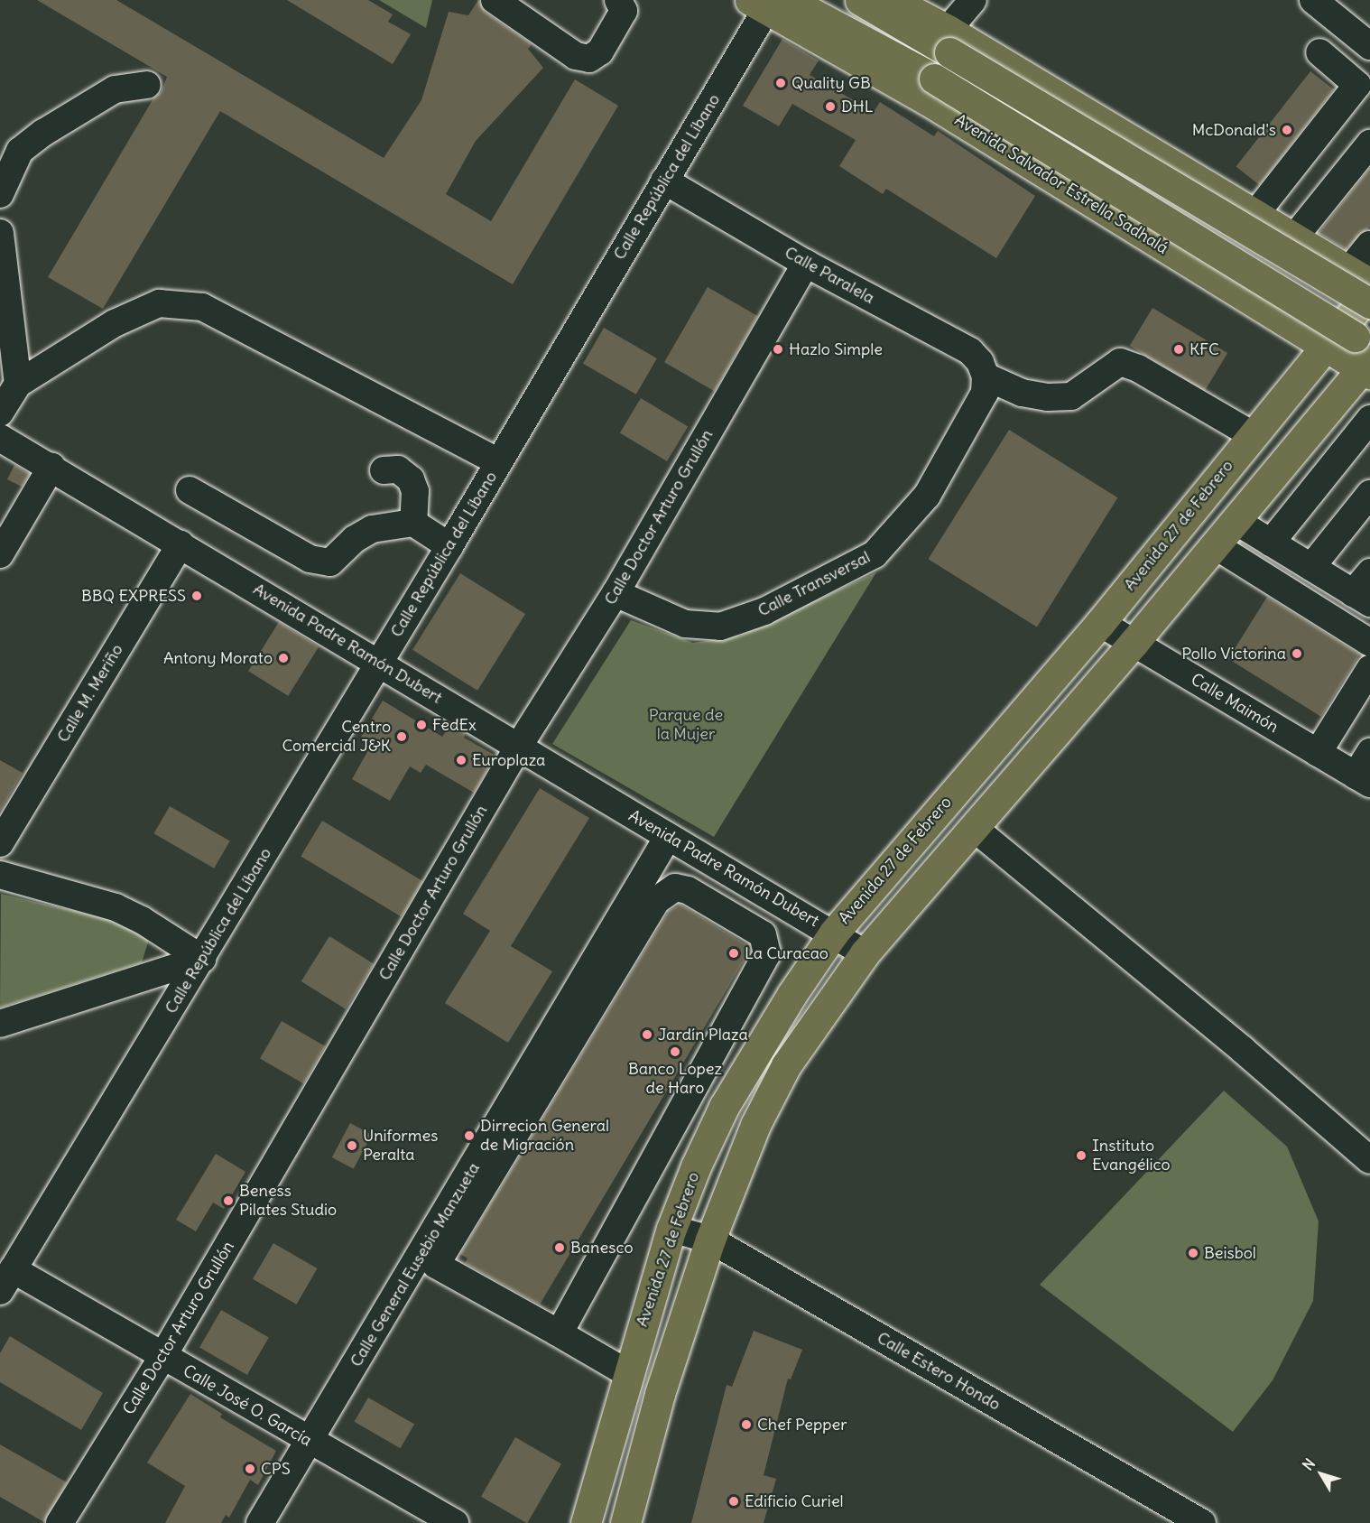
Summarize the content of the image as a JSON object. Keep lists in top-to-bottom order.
{
  "streets": {
    "main road": ["Avenida Salvador Estrella Sadhalá", "Avenida 27 de Febrero"],
    "street": [
      "Calle República del Líbano",
      "Calle Paralela",
      "Calle Doctor Arturo Grullón",
      "Calle Transversal",
      "Avenida Padre Ramón Dubert",
      "Calle M. Meriño",
      "Calle Maimón",
      "Calle General Eusebio Manzueta",
      "Calle Estero Hondo",
      "Calle José O. García"
    ]
  },
  "crossings": [
    ["Calle República del Líbano", "Avenida Salvador Estrella Sadhalá"],
    ["Calle República del Líbano", "Calle Paralela"],
    ["Calle República del Líbano", "Avenida Padre Ramón Dubert"],
    ["Calle República del Líbano", "Calle José O. García"],
    ["Avenida Salvador Estrella Sadhalá", "Avenida 27 de Febrero"],
    ["Calle Paralela", "Calle Doctor Arturo Grullón"],
    ["Calle Paralela", "Calle Transversal"],
    ["Calle Doctor Arturo Grullón", "Calle Transversal"],
    ["Calle Doctor Arturo Grullón", "Avenida Padre Ramón Dubert"],
    ["Calle Doctor Arturo Grullón", "Calle José O. García"],
    ["Avenida 27 de Febrero", "Avenida Padre Ramón Dubert"],
    ["Avenida 27 de Febrero", "Calle Maimón"],
    ["Avenida 27 de Febrero", "Calle Estero Hondo"],
    ["Avenida Padre Ramón Dubert", "Calle M. Meriño"],
    ["Avenida Padre Ramón Dubert", "Calle General Eusebio Manzueta"],
    ["Calle General Eusebio Manzueta", "Calle José O. García"]
  ],
  "parks": ["Parque de la Mujer"],
  "places": [
    "Quality GB",
    "DHL",
    "McDonald's",
    "Hazlo Simple",
    "KFC",
    "BBQ EXPRESS",
    "Pollo Victorina",
    "Antony Morato",
    "FedEx",
    "Centro Comercial J&K",
    "Europlaza",
    "La Curacao",
    "Jardín Plaza",
    "Banco Lopez de Haro",
    "Dirrecion General de Migración",
    "Uniformes Peralta",
    "Instituto Evangélico",
    "Beness Pilates Studio",
    "Banesco",
    "Beisbol",
    "Chef Pepper",
    "CPS",
    "Edificio Curiel"
  ],
  "north": "top left"
}
